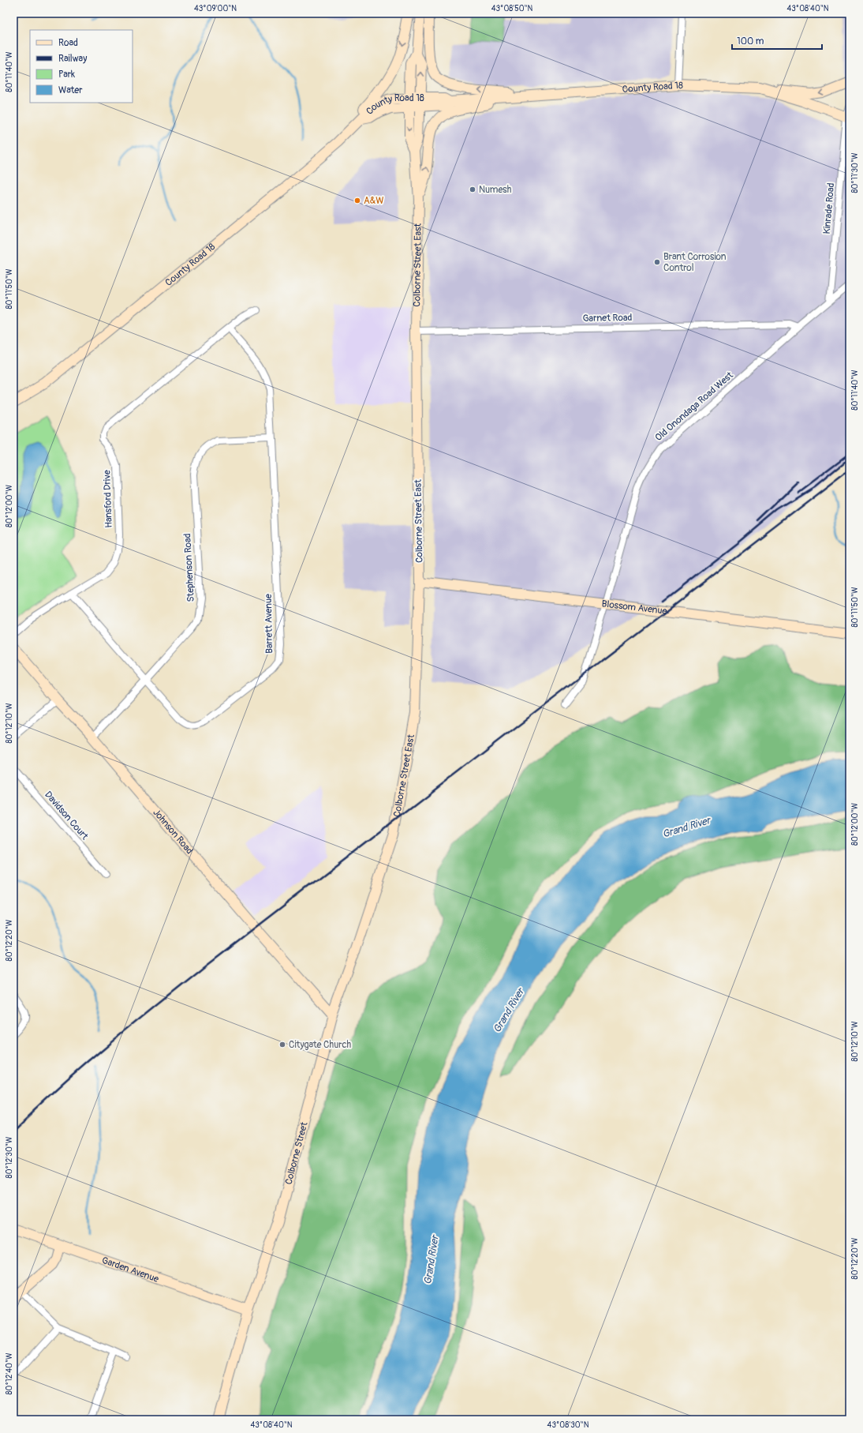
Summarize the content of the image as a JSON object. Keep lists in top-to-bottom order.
{
  "streets": {
    "main road": [
      "County Road 18",
      "Colborne Street East",
      "Blossom Avenue",
      "Johnson Road",
      "Colborne Street",
      "Garden Avenue"
    ],
    "street": [
      "Kinrade Road",
      "Garnet Road",
      "Old Onondaga Road West",
      "Hansford Drive",
      "Stephenson Road",
      "Barrett Avenue",
      "Davidson Court"
    ]
  },
  "crossings": [
    ["County Road 18", "Kinrade Road"],
    ["County Road 18", "Colborne Street East"],
    ["Kinrade Road", "Old Onondaga Road West"],
    ["Colborne Street East", "Garnet Road"],
    ["Colborne Street East", "Blossom Avenue"],
    ["Colborne Street East", "Colborne Street"],
    ["Garnet Road", "Old Onondaga Road West"],
    ["Old Onondaga Road West", "Blossom Avenue"],
    ["Hansford Drive", "Barrett Avenue"],
    ["Stephenson Road", "Barrett Avenue"],
    ["Stephenson Road", "Johnson Road"],
    ["Johnson Road", "Colborne Street"],
    ["Colborne Street", "Garden Avenue"]
  ],
  "water": ["Grand River"],
  "places": [
    "Numesh",
    "A&W",
    "Brant Corrosion Control",
    "Citygate Church"
  ],
  "legend": [
    "Road",
    "Railway",
    "Park",
    "Water"
  ],
  "scale_bar": "100 m",
  "coordinates": [
    "43°09'00\"N",
    "43°08'50\"N",
    "43°08'40\"N",
    "80°11'40\"W",
    "80°11'30\"W",
    "80°11'50\"W",
    "80°12'00\"W",
    "80°12'10\"W",
    "80°12'20\"W",
    "80°12'30\"W",
    "80°12'40\"W",
    "43°08'30\"N"
  ]
}
